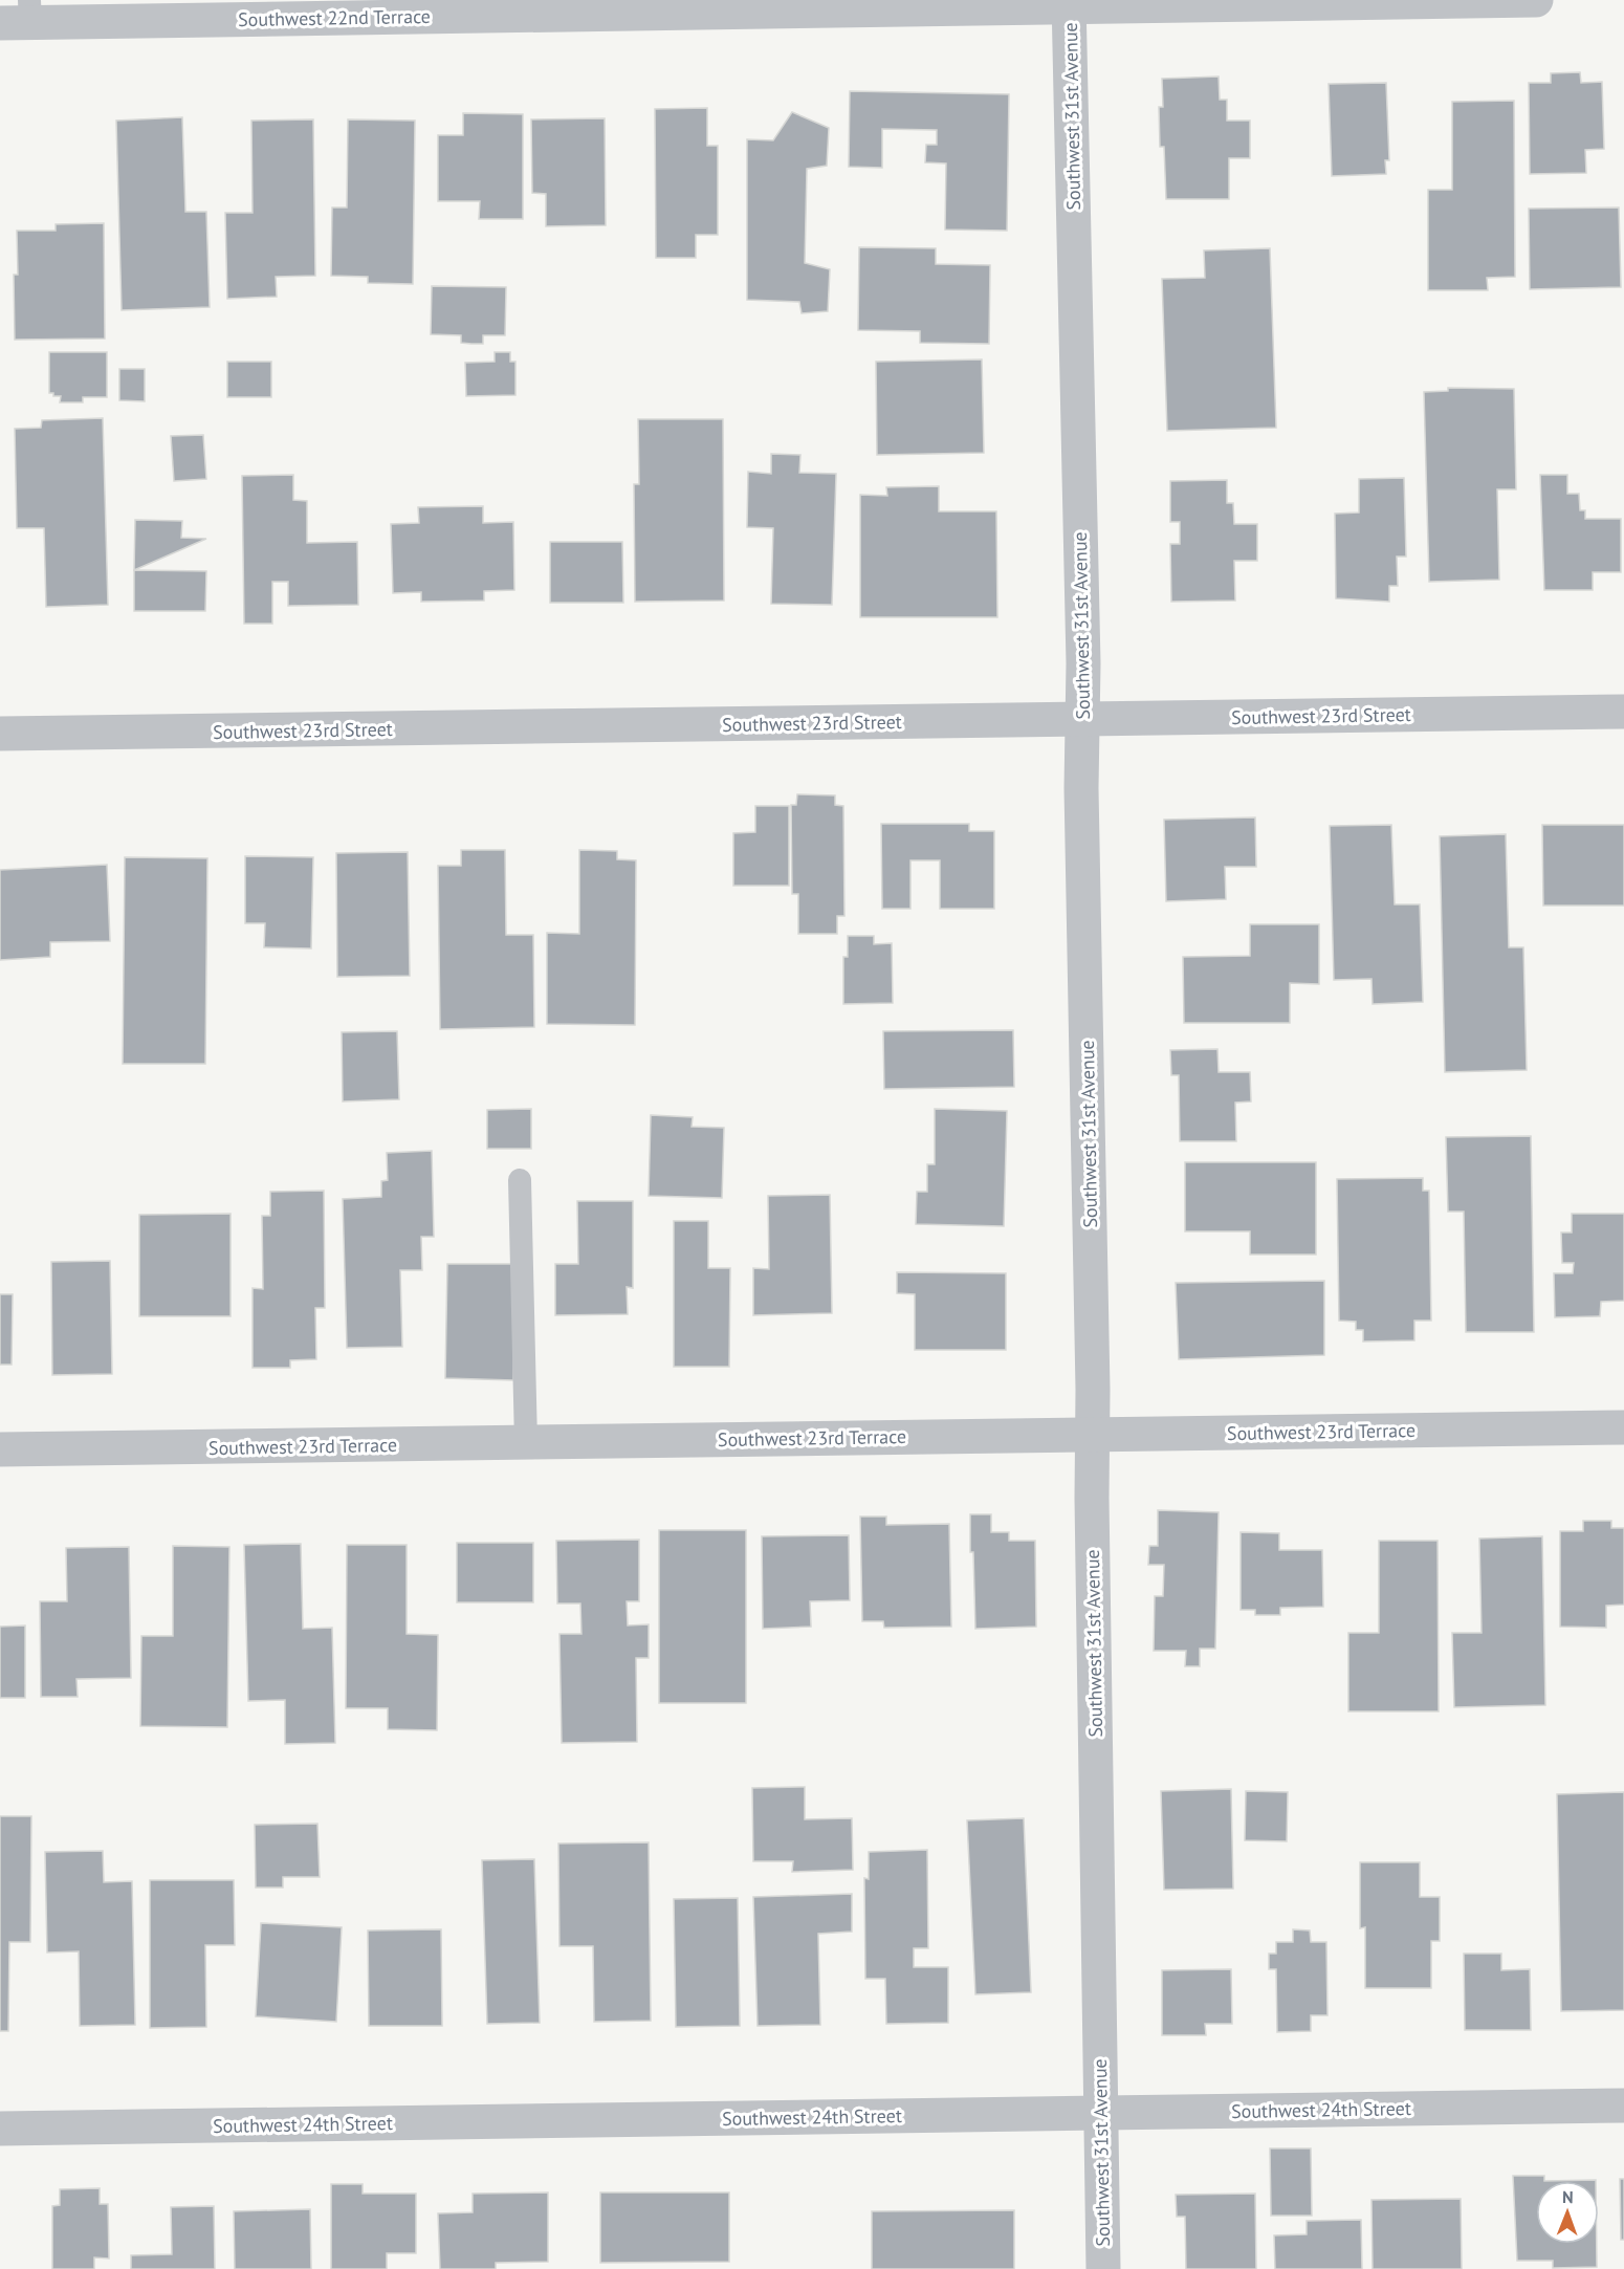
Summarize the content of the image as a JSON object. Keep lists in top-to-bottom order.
{
  "streets": {
    "street": [
      "Southwest 22nd Terrace",
      "Southwest 31st Avenue",
      "Southwest 23rd Street",
      "Southwest 23rd Terrace",
      "Southwest 24th Street"
    ]
  },
  "crossings": [
    ["Southwest 22nd Terrace", "Southwest 31st Avenue"],
    ["Southwest 31st Avenue", "Southwest 23rd Street"],
    ["Southwest 31st Avenue", "Southwest 23rd Terrace"],
    ["Southwest 31st Avenue", "Southwest 24th Street"]
  ],
  "north": "top"
}
